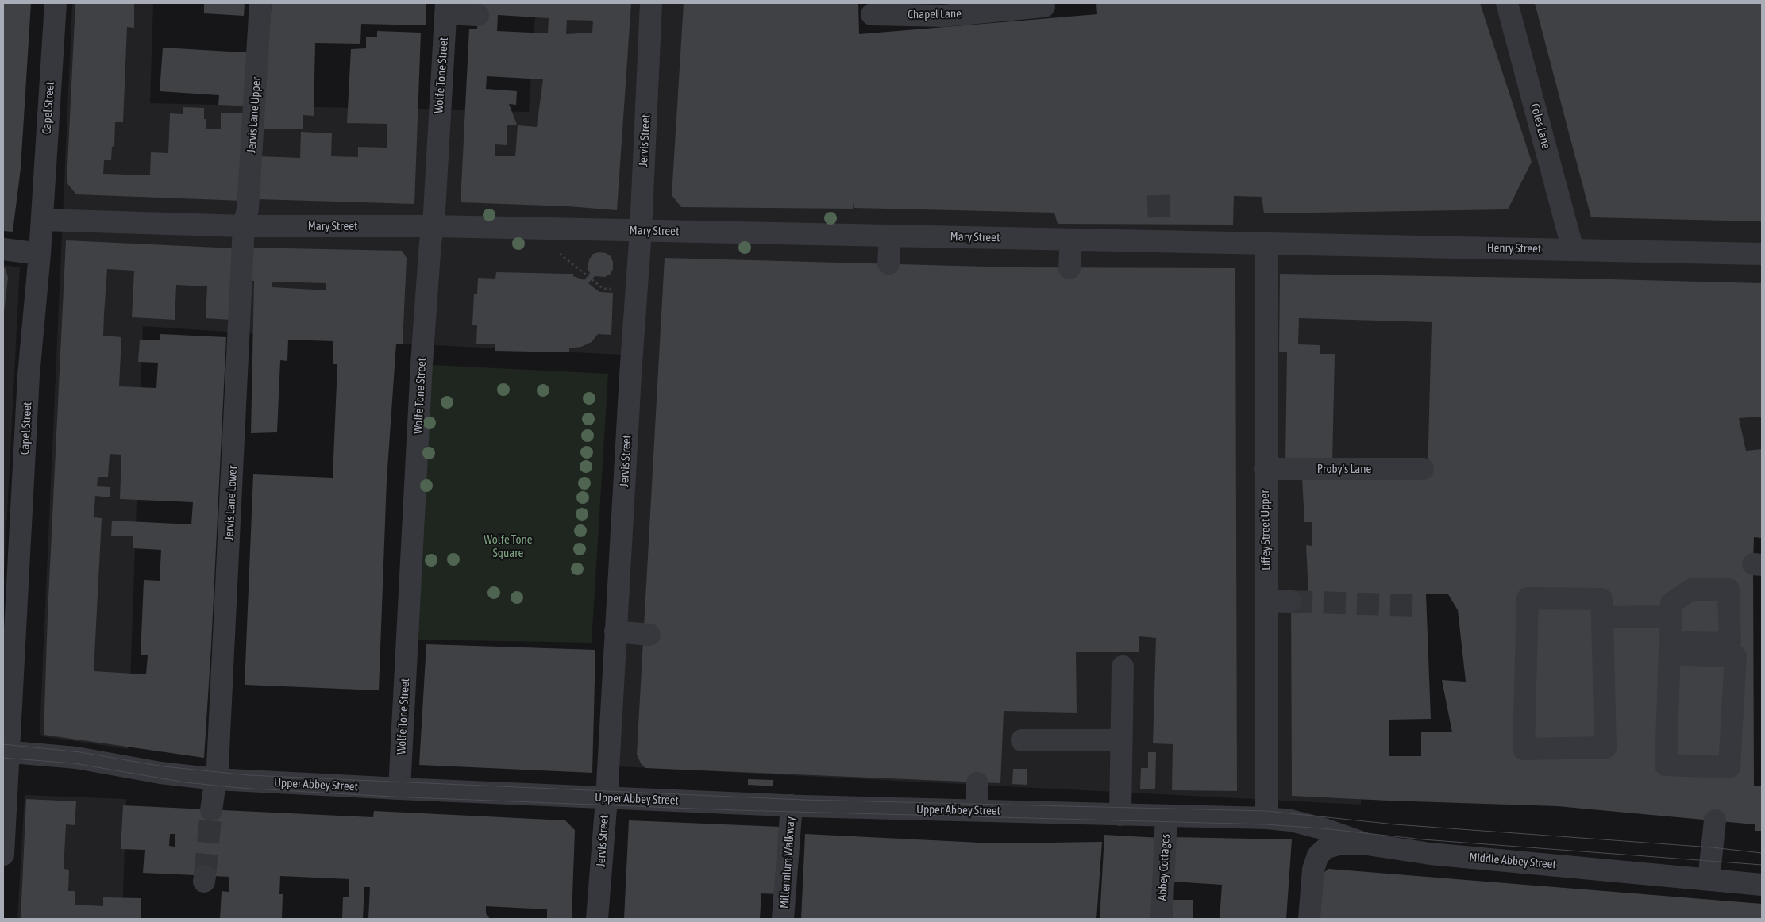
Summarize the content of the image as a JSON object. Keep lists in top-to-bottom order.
{
  "streets": {
    "street": [
      "Chapel Lane",
      "Wolfe Tone Street",
      "Capel Street",
      "Jervis Lane Upper",
      "Coles Lane",
      "Jervis Street",
      "Mary Street",
      "Henry Street",
      "Proby's Lane",
      "Jervis Lane Lower",
      "Liffey Street Upper",
      "Upper Abbey Street",
      "Middle Abbey Street",
      "Millennium Walkway",
      "Abbey Cottages"
    ]
  },
  "crossings": [
    ["Wolfe Tone Street", "Mary Street"],
    ["Wolfe Tone Street", "Upper Abbey Street"],
    ["Capel Street", "Mary Street"],
    ["Capel Street", "Upper Abbey Street"],
    ["Jervis Lane Upper", "Mary Street"],
    ["Jervis Lane Upper", "Jervis Lane Lower"],
    ["Coles Lane", "Henry Street"],
    ["Jervis Street", "Mary Street"],
    ["Jervis Street", "Upper Abbey Street"],
    ["Mary Street", "Henry Street"],
    ["Mary Street", "Jervis Lane Lower"],
    ["Mary Street", "Liffey Street Upper"],
    ["Henry Street", "Liffey Street Upper"],
    ["Proby's Lane", "Liffey Street Upper"],
    ["Jervis Lane Lower", "Upper Abbey Street"],
    ["Liffey Street Upper", "Upper Abbey Street"],
    ["Liffey Street Upper", "Middle Abbey Street"],
    ["Upper Abbey Street", "Middle Abbey Street"],
    ["Upper Abbey Street", "Millennium Walkway"],
    ["Upper Abbey Street", "Abbey Cottages"]
  ],
  "parks": ["Wolfe Tone Square"]
}
